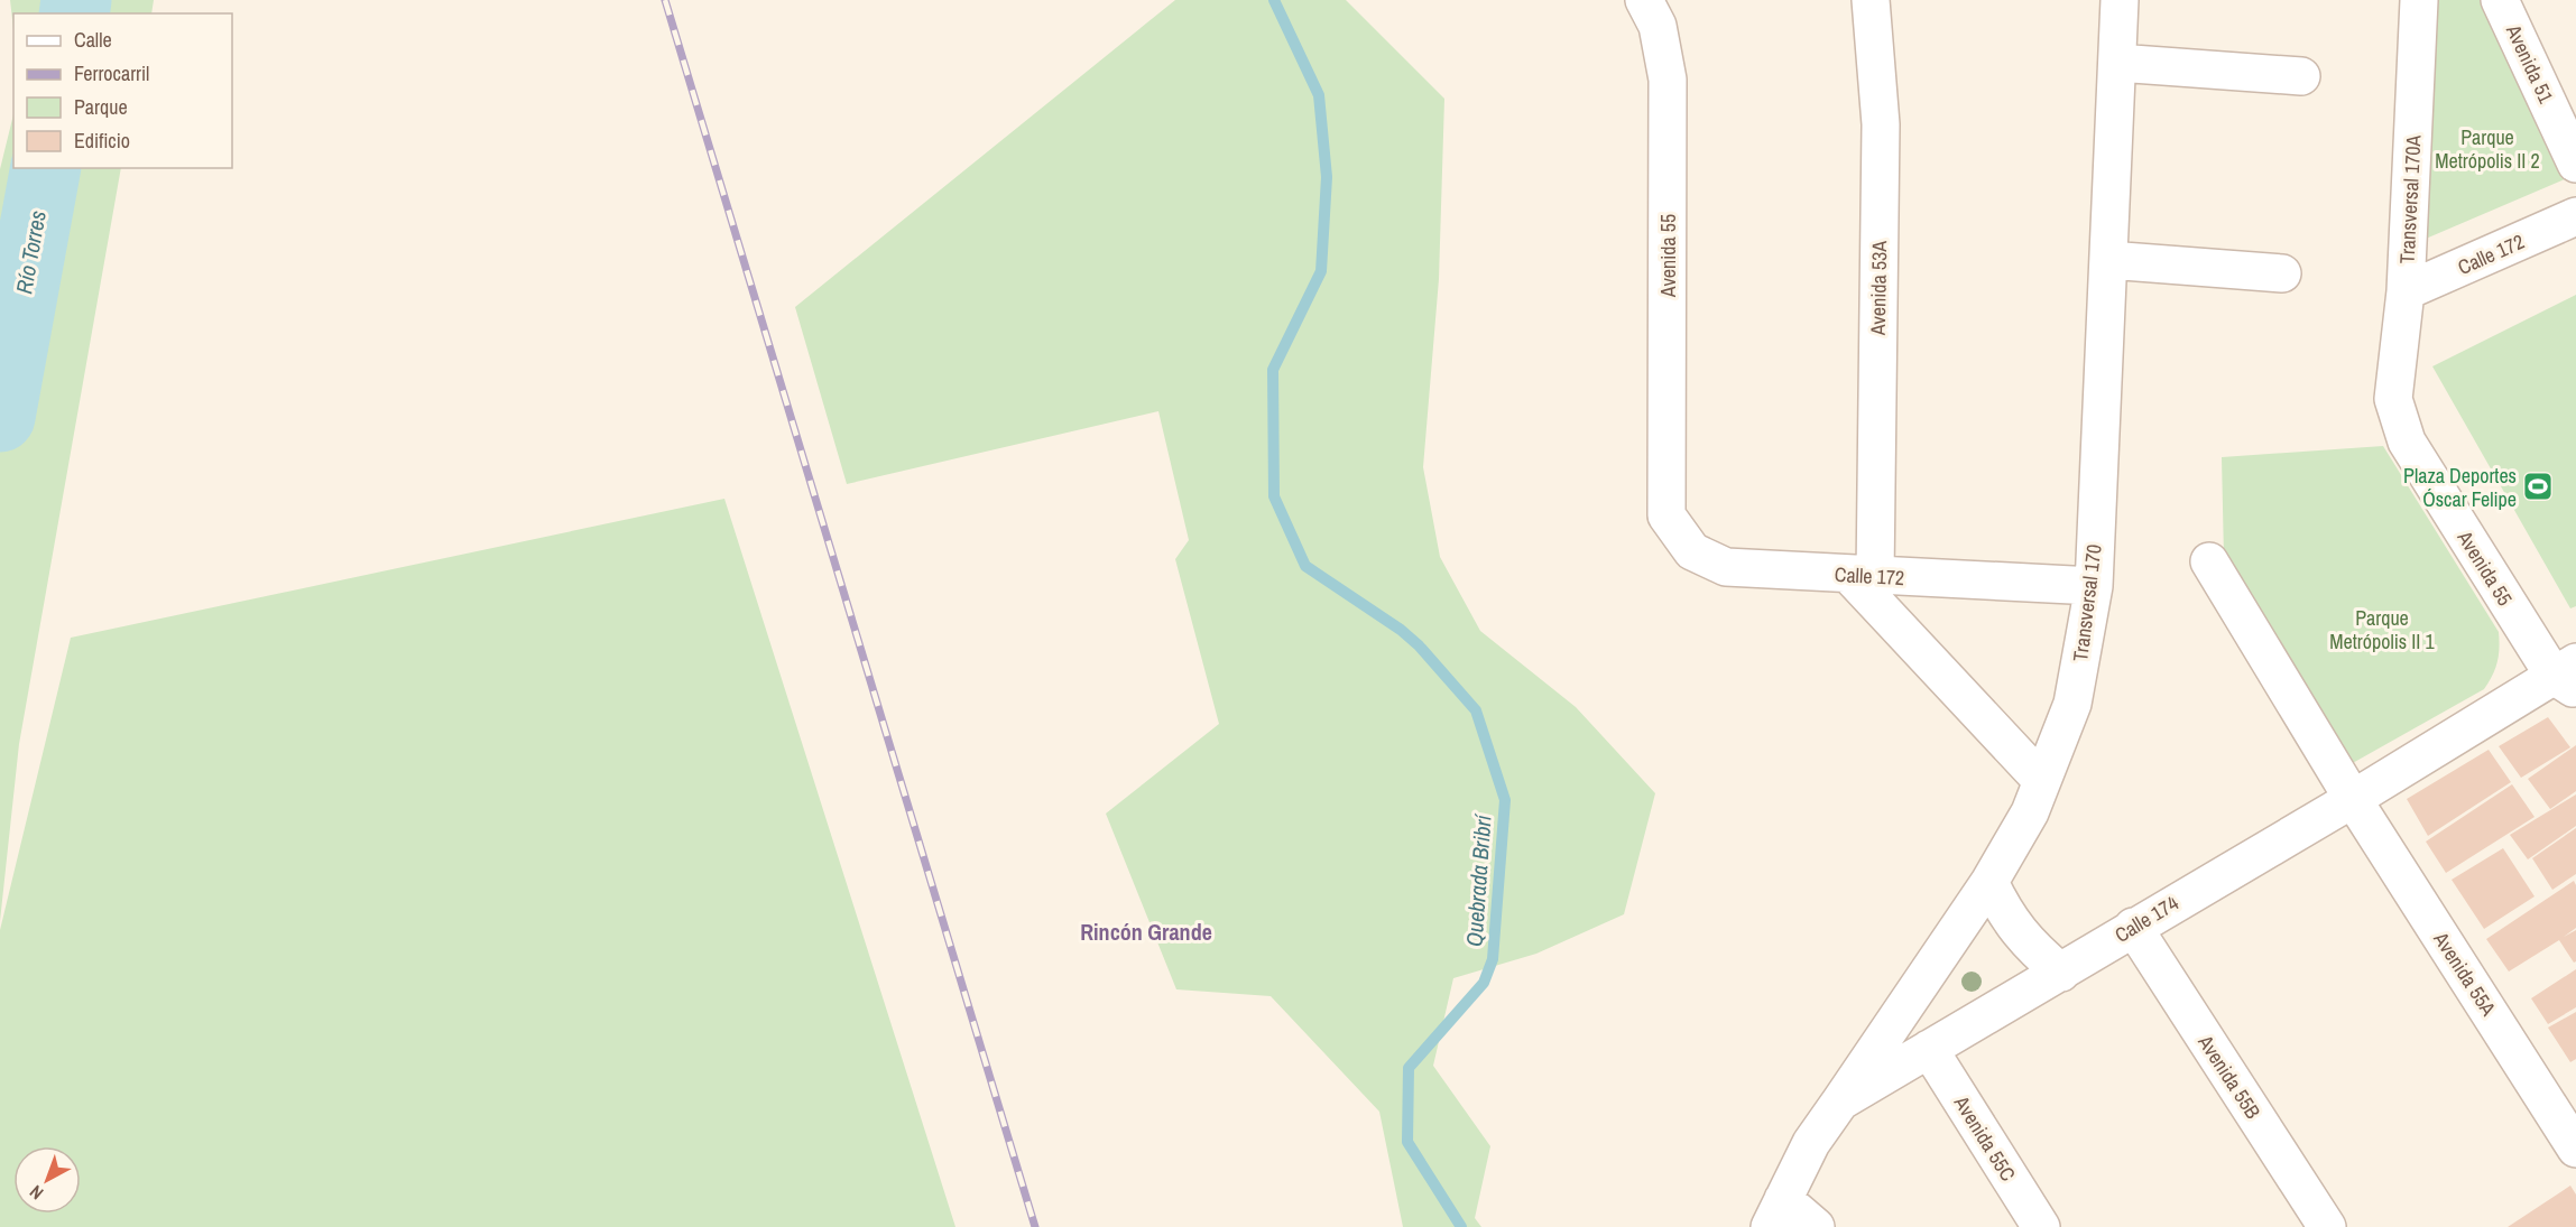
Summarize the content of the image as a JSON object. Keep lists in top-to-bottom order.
{
  "streets": {
    "street": [
      "Avenida 51",
      "Transversal 170A",
      "Calle 172",
      "Avenida 55",
      "Avenida 53A",
      "Transversal 170",
      "Calle 174",
      "Avenida 55A",
      "Avenida 55B",
      "Avenida 55C"
    ]
  },
  "crossings": [
    ["Transversal 170A", "Calle 172"],
    ["Transversal 170A", "Avenida 55"],
    ["Calle 172", "Avenida 55"],
    ["Calle 172", "Avenida 53A"],
    ["Calle 172", "Transversal 170"],
    ["Avenida 55", "Calle 174"],
    ["Transversal 170", "Calle 174"],
    ["Calle 174", "Avenida 55A"],
    ["Calle 174", "Avenida 55B"],
    ["Calle 174", "Avenida 55C"]
  ],
  "districts": ["Rincón Grande"],
  "water": ["Río Torres", "Quebrada Bribrí"],
  "parks": ["Parque Metrópolis II 2", "Parque Metrópolis II 1"],
  "places": {
    "sports": ["Plaza Deportes Óscar Felipe"]
  },
  "legend": [
    "Calle",
    "Ferrocarril",
    "Parque",
    "Edificio"
  ],
  "north": "bottom left"
}
